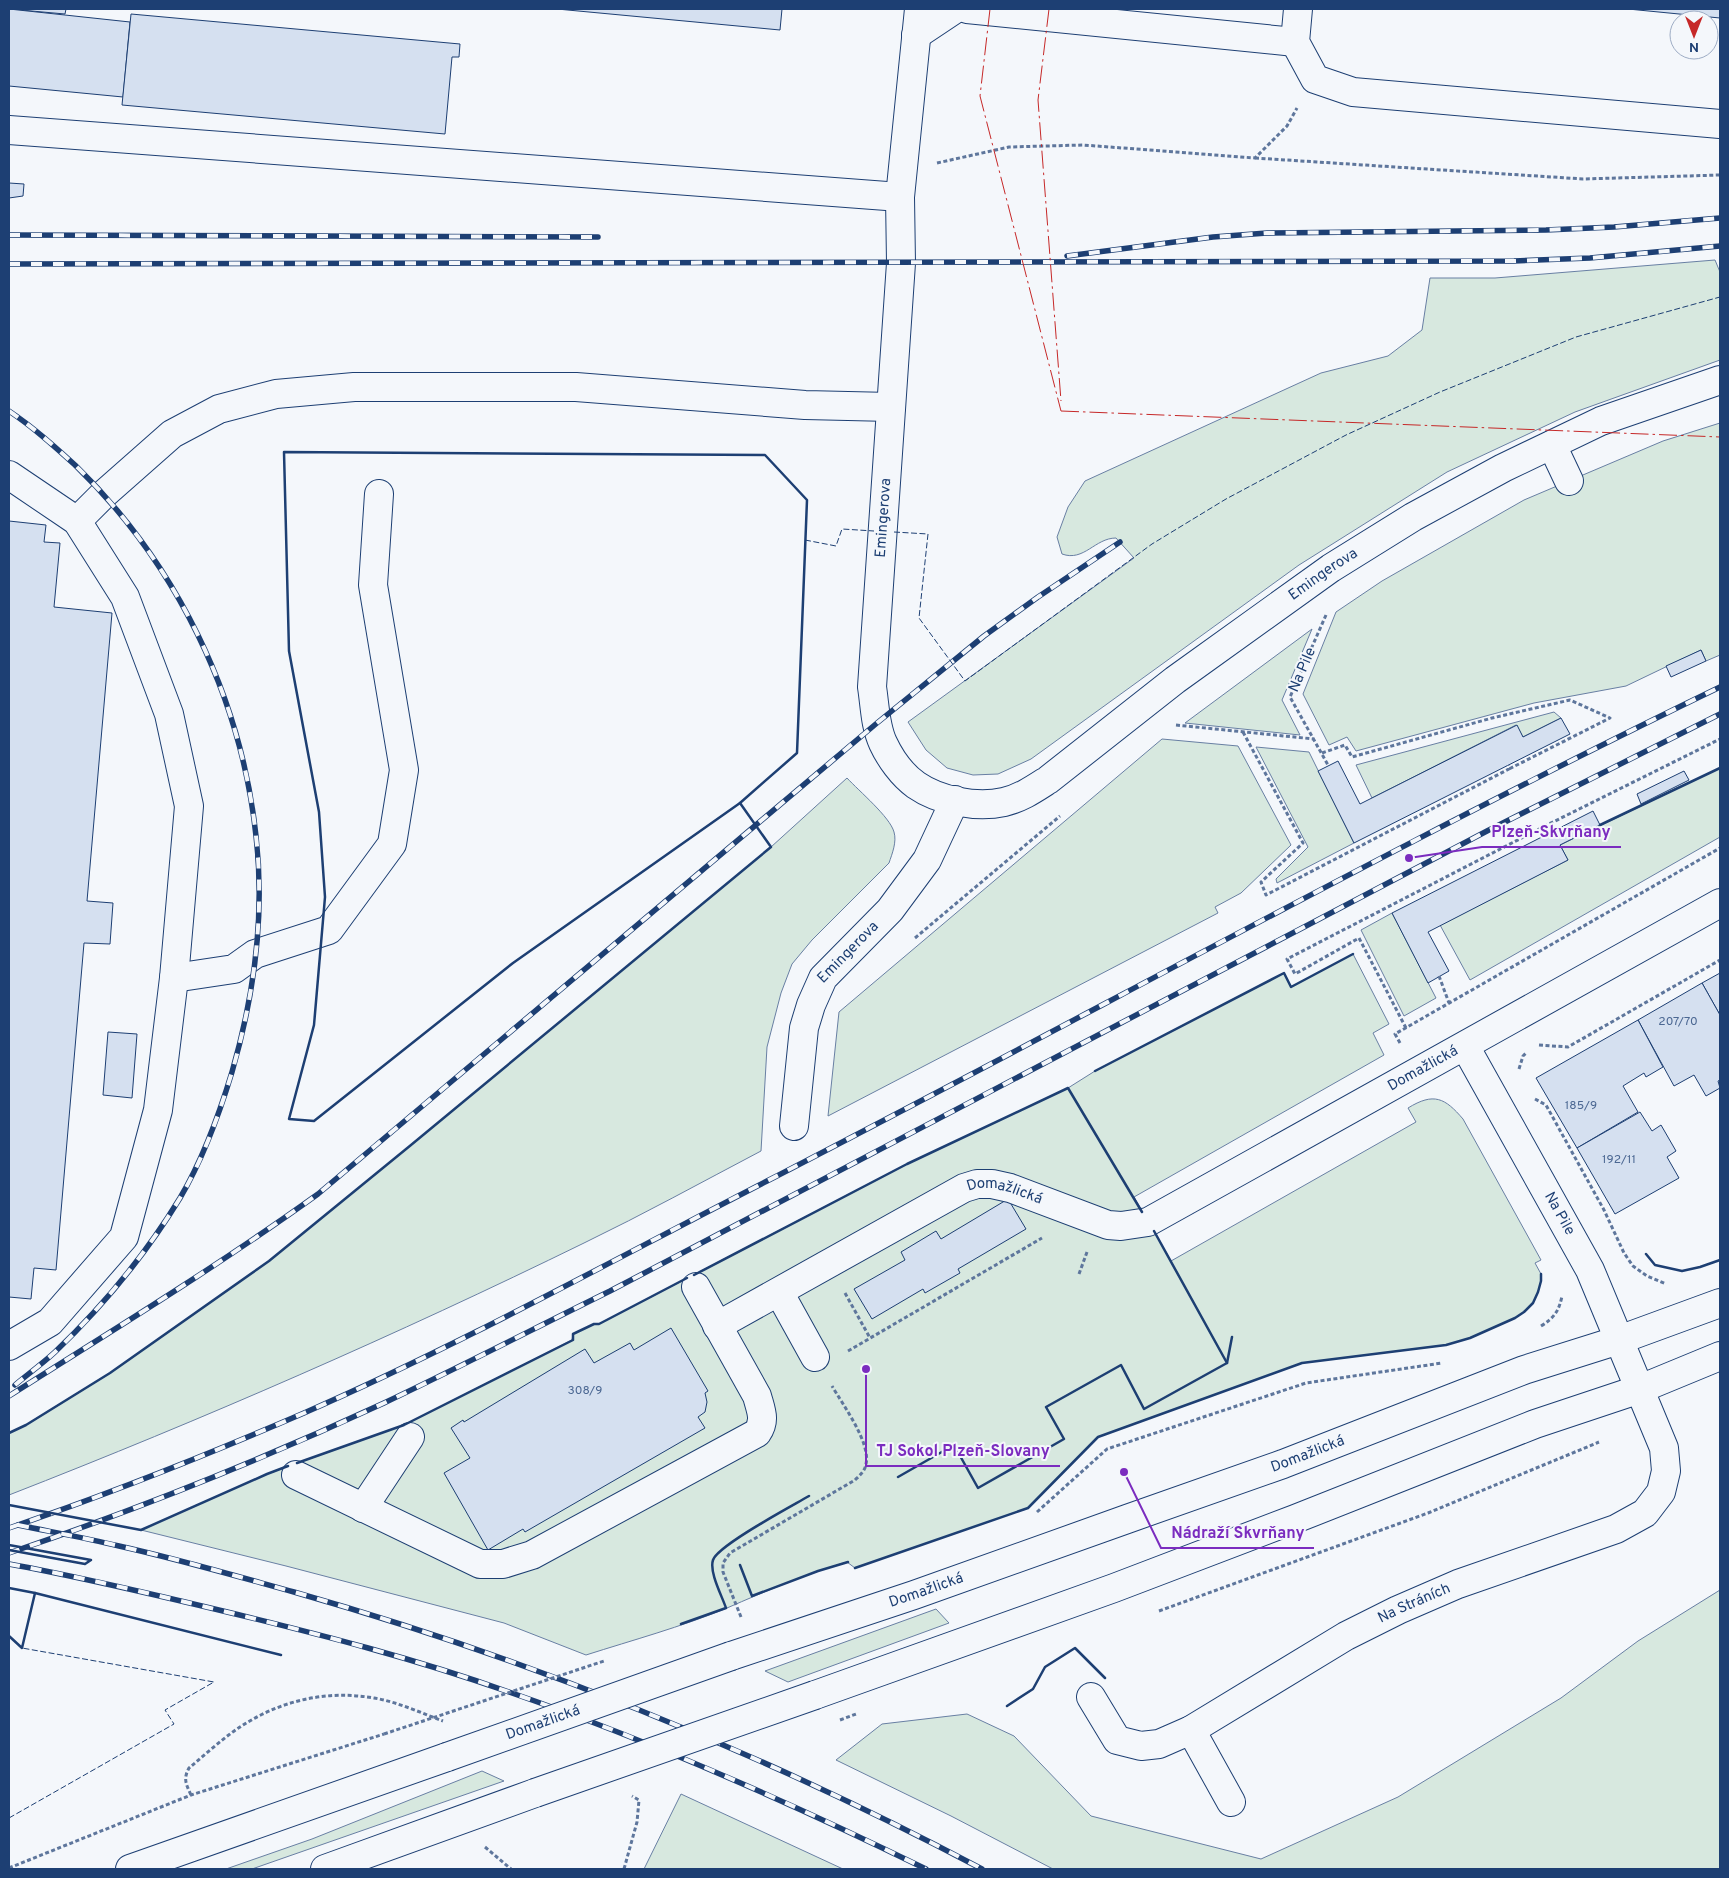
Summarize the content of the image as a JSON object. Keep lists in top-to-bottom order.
{
  "streets": {
    "street": [
      "Emingerova",
      "Na Pile",
      "Domažlická",
      "Na Stráních"
    ]
  },
  "crossings": [
    ["Emingerova", "Na Pile"],
    ["Na Pile", "Domažlická"],
    ["Na Pile", "Na Stráních"]
  ],
  "places": ["Plzeň-Skvrňany", "TJ Sokol Plzeň-Slovany", "Nádraží Skvrňany"],
  "house_numbers": [
    "207/70",
    "185/9",
    "192/11",
    "308/9"
  ],
  "north": "bottom"
}
